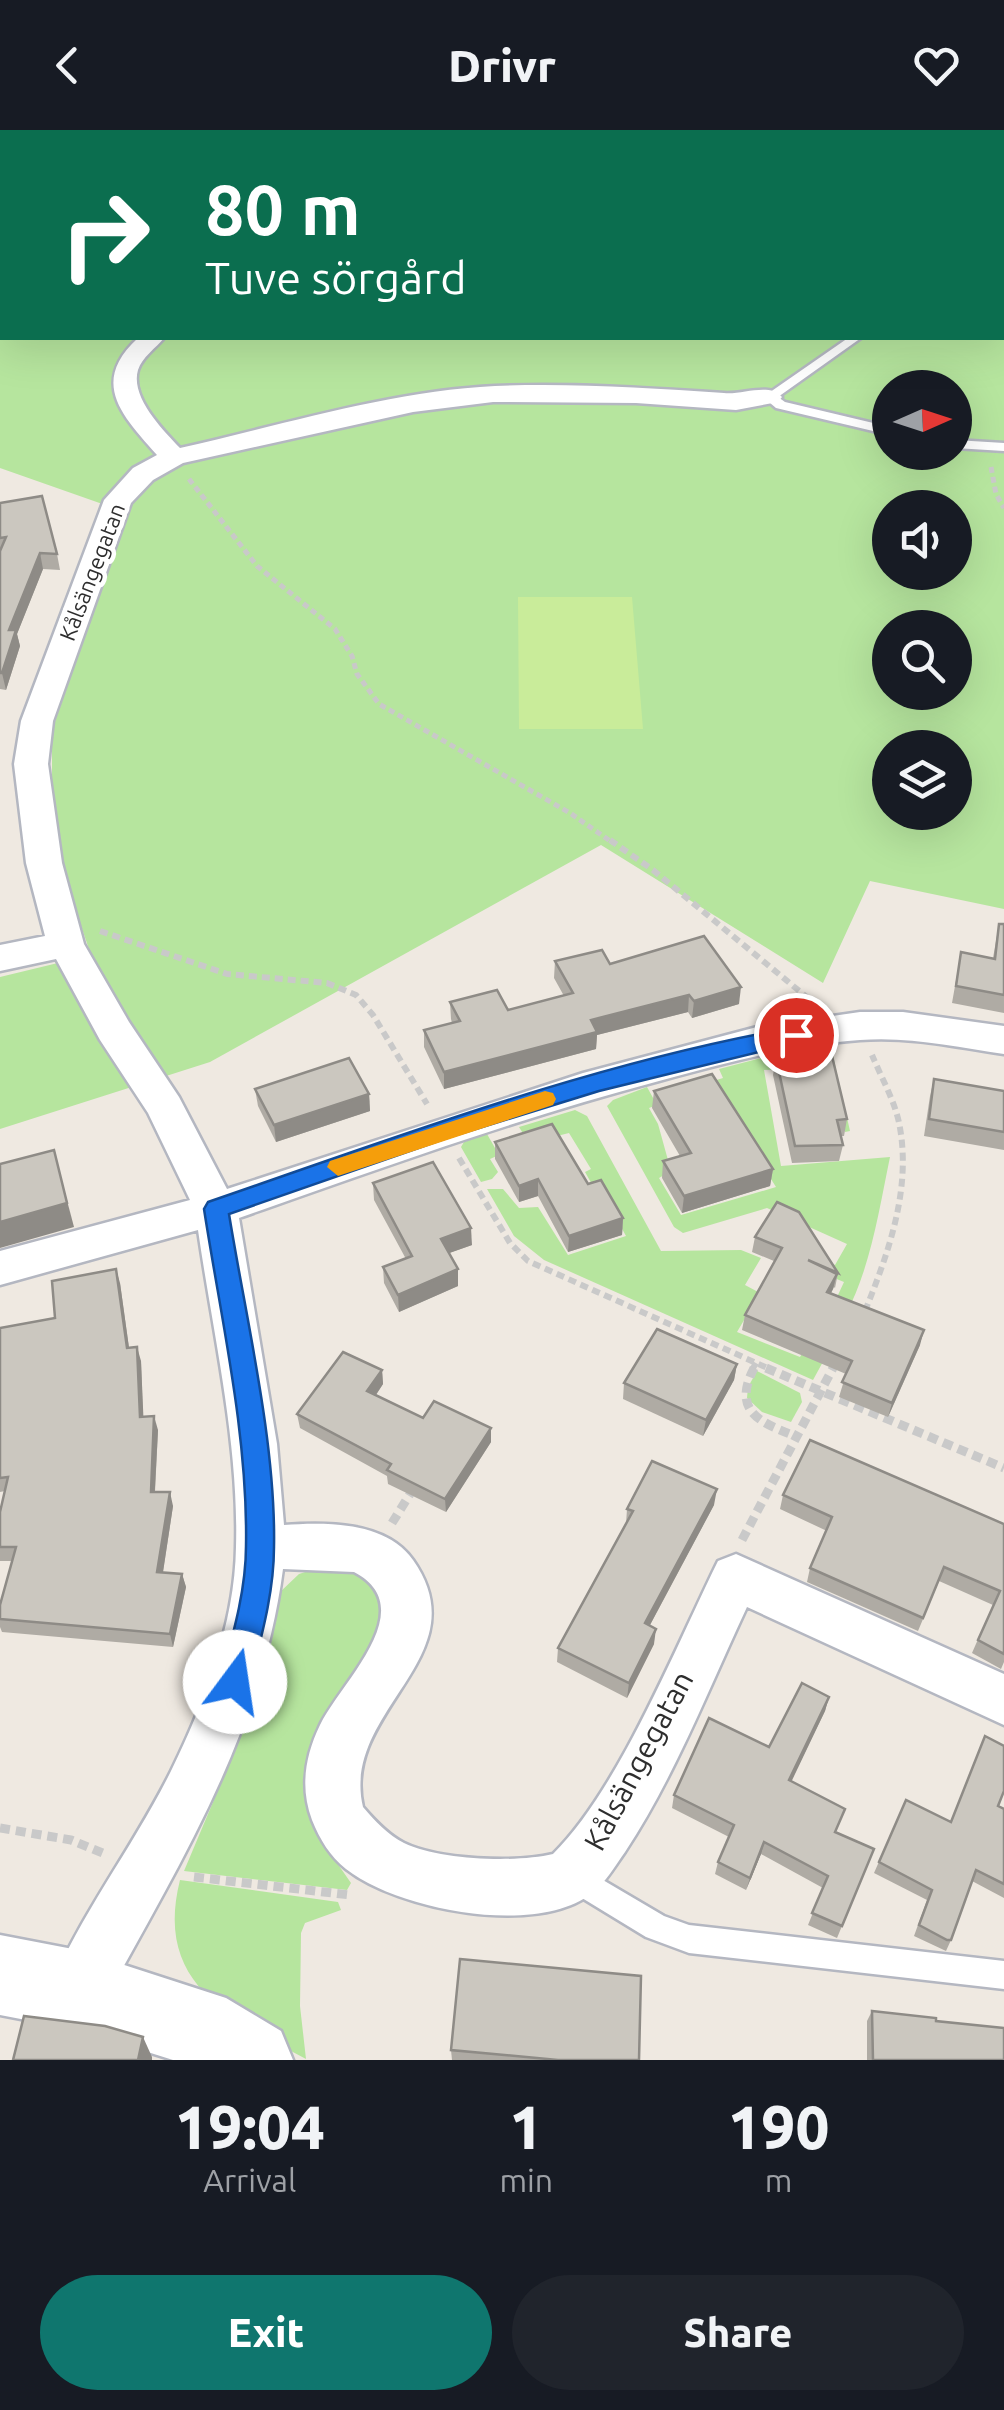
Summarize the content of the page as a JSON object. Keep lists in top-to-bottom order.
{
  "streets": {
    "street": ["Kålsängegatan"]
  },
  "north": "right",
  "page": {
    "header": "Drivr",
    "turn": ["80 m", "Tuve sörgård"],
    "eta": [
      "19:04",
      "Arrival",
      "1",
      "min",
      "190",
      "m"
    ],
    "buttons": ["Exit", "Share"]
  }
}
